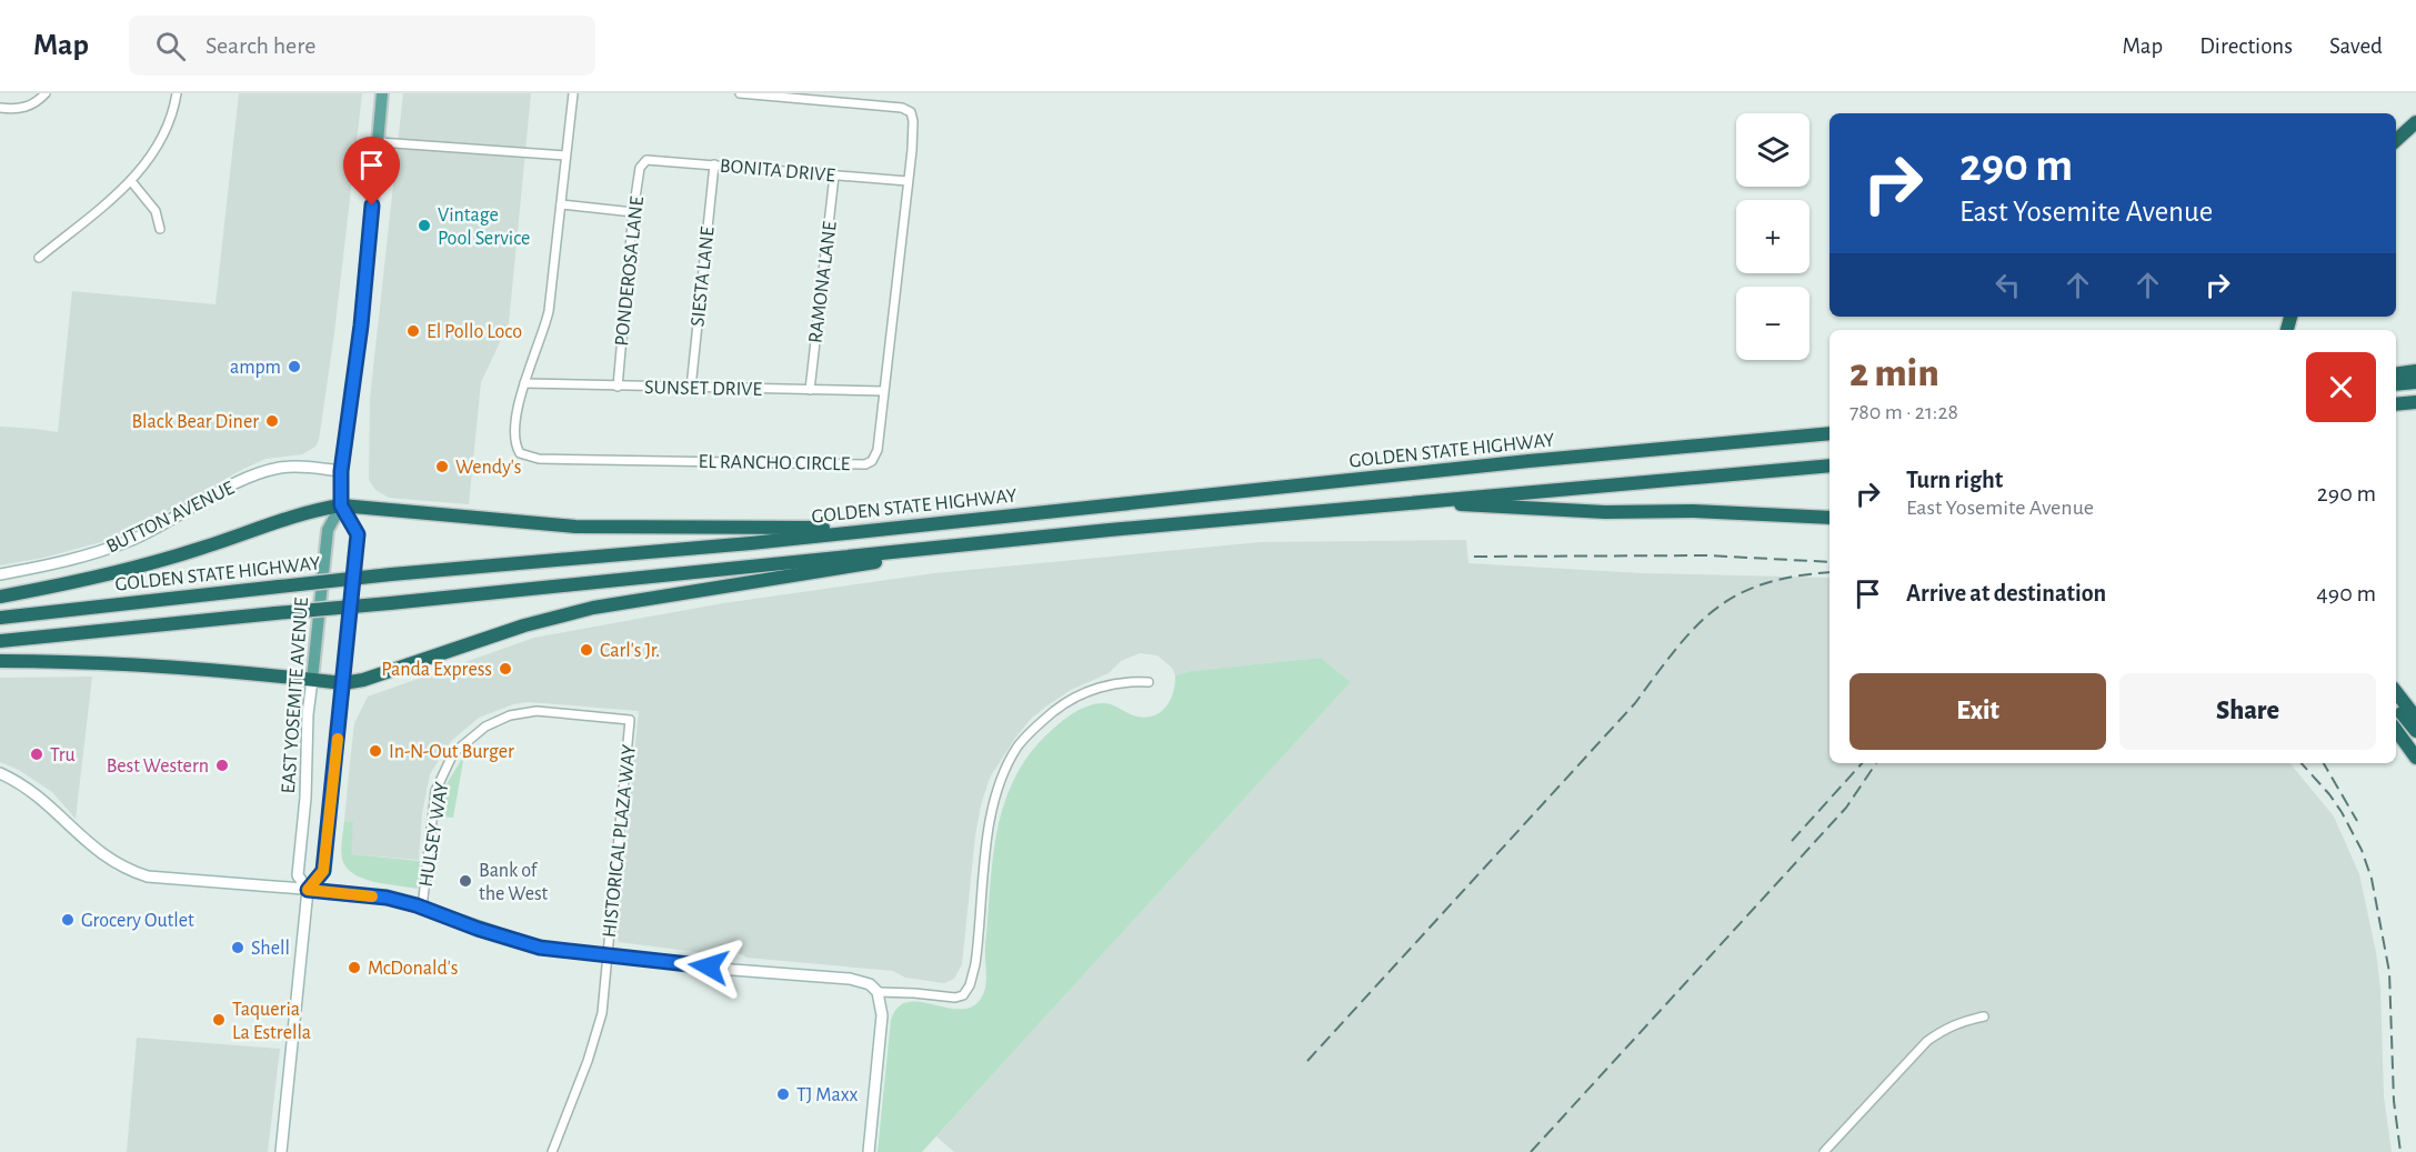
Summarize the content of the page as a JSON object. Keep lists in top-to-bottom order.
{
  "streets": {
    "highway": ["GOLDEN STATE HIGHWAY"],
    "main road": ["EAST YOSEMITE AVENUE"],
    "street": [
      "BONITA DRIVE",
      "PONDEROSA LANE",
      "SIESTA LANE",
      "RAMONA LANE",
      "SUNSET DRIVE",
      "EL RANCHO CIRCLE",
      "BUTTON AVENUE",
      "HULSEY WAY",
      "HISTORICAL PLAZA WAY"
    ]
  },
  "crossings": [
    ["BONITA DRIVE", "PONDEROSA LANE"],
    ["BONITA DRIVE", "SIESTA LANE"],
    ["BONITA DRIVE", "RAMONA LANE"],
    ["BONITA DRIVE", "EL RANCHO CIRCLE"],
    ["PONDEROSA LANE", "SUNSET DRIVE"],
    ["SIESTA LANE", "SUNSET DRIVE"],
    ["RAMONA LANE", "SUNSET DRIVE"],
    ["SUNSET DRIVE", "EL RANCHO CIRCLE"],
    ["BUTTON AVENUE", "EAST YOSEMITE AVENUE"],
    ["HULSEY WAY", "HISTORICAL PLAZA WAY"]
  ],
  "places": [
    "Vintage Pool Service",
    "El Pollo Loco",
    "ampm",
    "Black Bear Diner",
    "Wendy's",
    "Carl's Jr.",
    "Panda Express",
    "In-N-Out Burger",
    "Tru",
    "Best Western",
    "Bank of the West",
    "Grocery Outlet",
    "Shell",
    "McDonald's",
    "Taqueria La Estrella",
    "TJ Maxx"
  ],
  "page": {
    "header": "Map",
    "search": "Search here",
    "nav": ["Map", "Directions", "Saved"],
    "map_buttons": ["+", "−"],
    "turn": ["290 m", "East Yosemite Avenue"],
    "heading": ["2 min", "780 m · 21:28"],
    "list": [
      {
        "name": "Turn right",
        "note": "East Yosemite Avenue",
        "value": "290 m"
      },
      {
        "name": "Arrive at destination",
        "value": "490 m"
      }
    ],
    "buttons": ["Exit", "Share"]
  }
}
